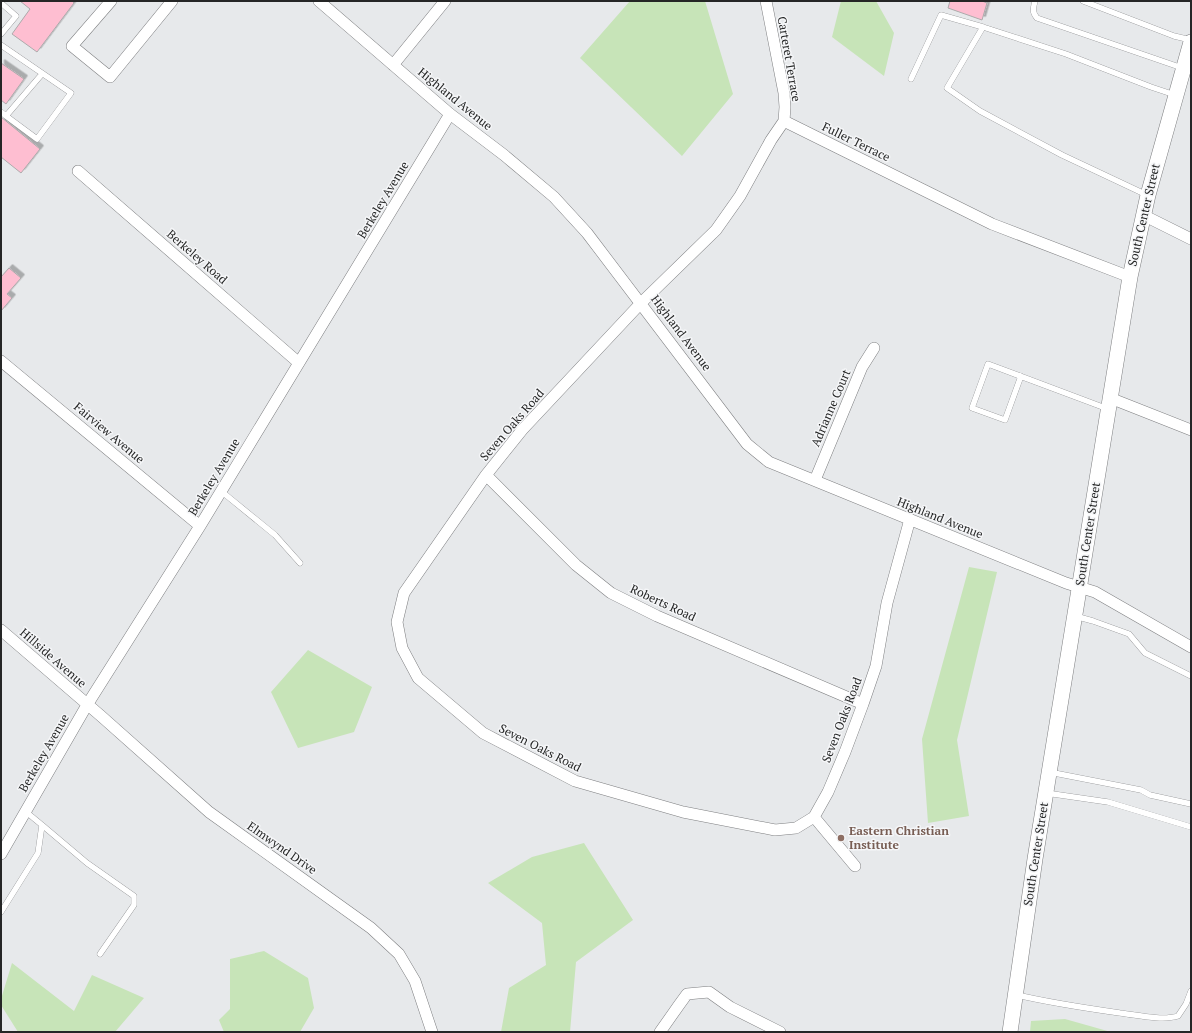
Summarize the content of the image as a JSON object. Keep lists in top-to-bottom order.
{
  "streets": {
    "main road": ["South Center Street"],
    "street": [
      "Carteret Terrace",
      "Highland Avenue",
      "Fuller Terrace",
      "Berkeley Avenue",
      "Berkeley Road",
      "Adrianne Court",
      "Seven Oaks Road",
      "Fairview Avenue",
      "Roberts Road",
      "Hillside Avenue",
      "Elmwynd Drive"
    ]
  },
  "crossings": [
    ["Carteret Terrace", "Fuller Terrace"],
    ["Highland Avenue", "Berkeley Avenue"],
    ["Highland Avenue", "South Center Street"],
    ["Highland Avenue", "Adrianne Court"],
    ["Highland Avenue", "Seven Oaks Road"],
    ["Fuller Terrace", "South Center Street"],
    ["Berkeley Avenue", "Berkeley Road"],
    ["Berkeley Avenue", "Fairview Avenue"],
    ["Berkeley Avenue", "Hillside Avenue"],
    ["Berkeley Avenue", "Elmwynd Drive"],
    ["Seven Oaks Road", "Roberts Road"],
    ["Hillside Avenue", "Elmwynd Drive"]
  ],
  "places": ["Eastern Christian Institute"]
}
